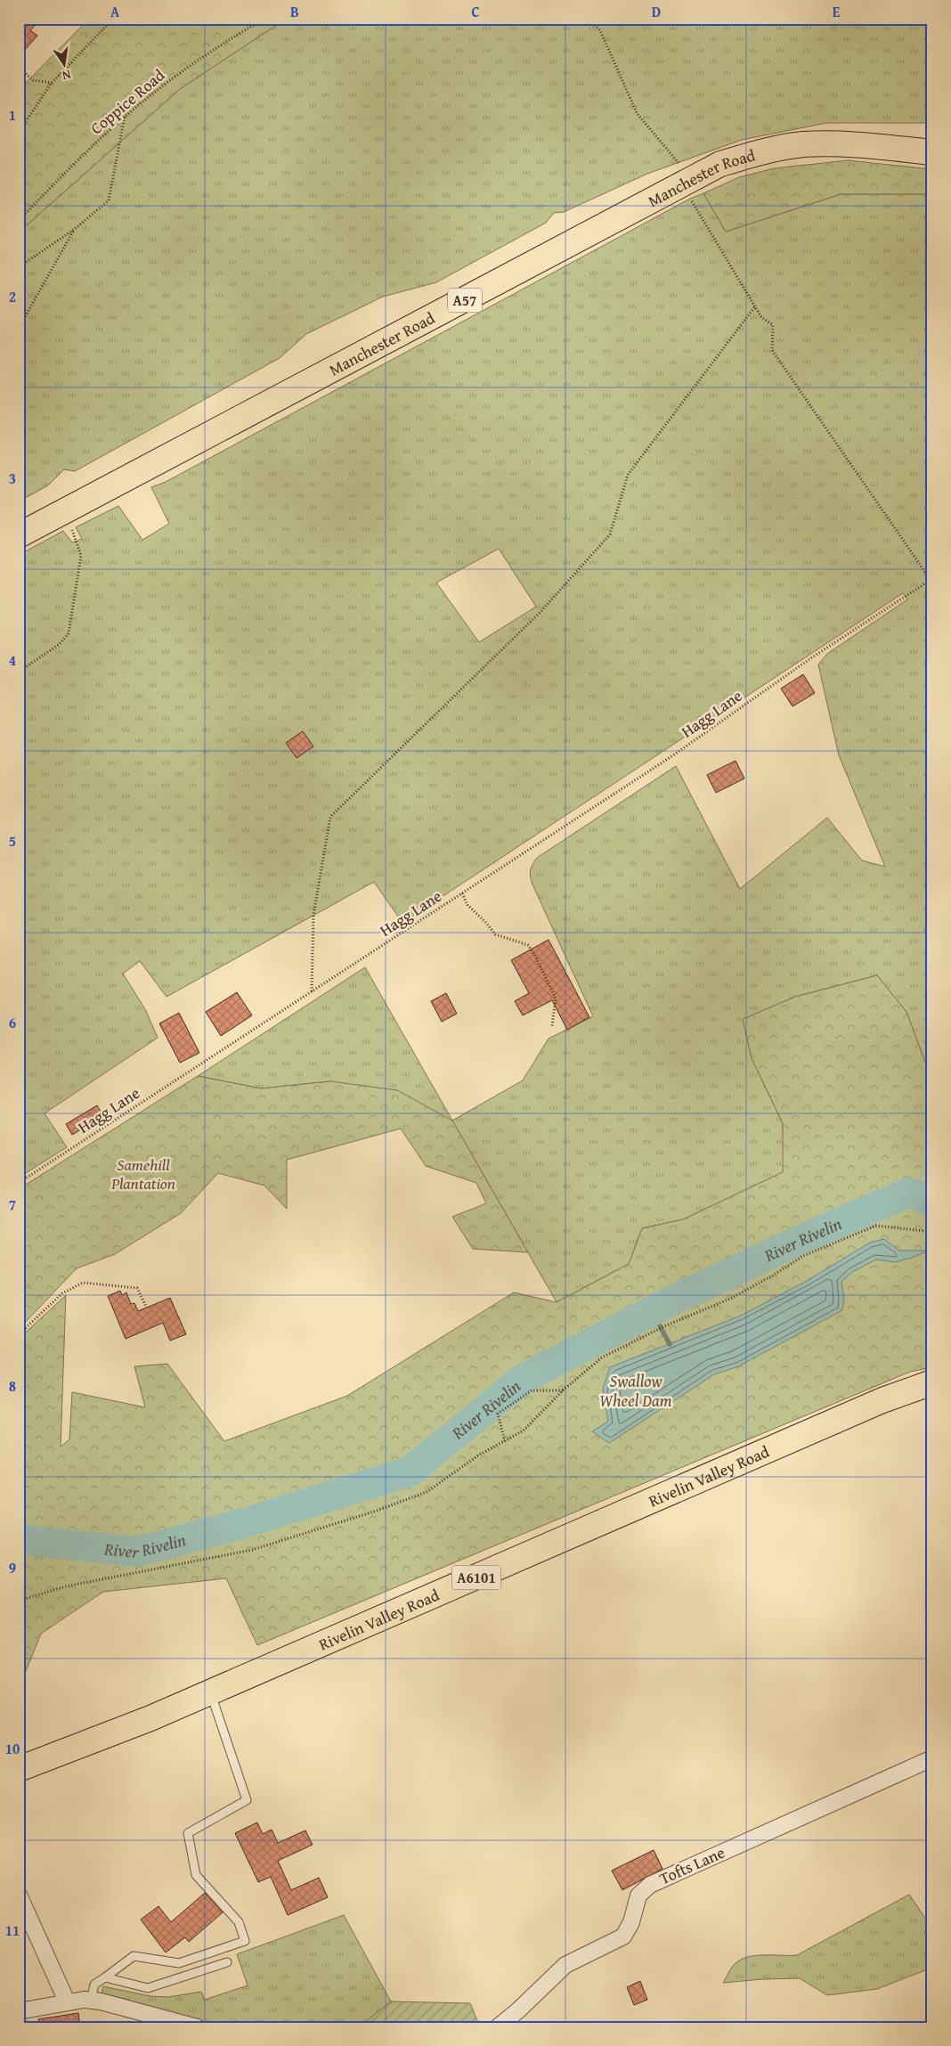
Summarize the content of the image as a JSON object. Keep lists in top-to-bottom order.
{
  "streets": {
    "main road": [
      "Manchester Road",
      "A57",
      "Rivelin Valley Road",
      "A6101"
    ],
    "street": ["Tofts Lane"],
    "path": ["Coppice Road", "Hagg Lane"]
  },
  "water": ["River Rivelin", "Swallow Wheel Dam"],
  "parks": ["Samehill Plantation"],
  "north": "bottom",
  "grid": {
    "columns": [
      "A",
      "B",
      "C",
      "D",
      "E"
    ],
    "rows": [
      "1",
      "2",
      "3",
      "4",
      "5",
      "6",
      "7",
      "8",
      "9",
      "10",
      "11"
    ]
  }
}
